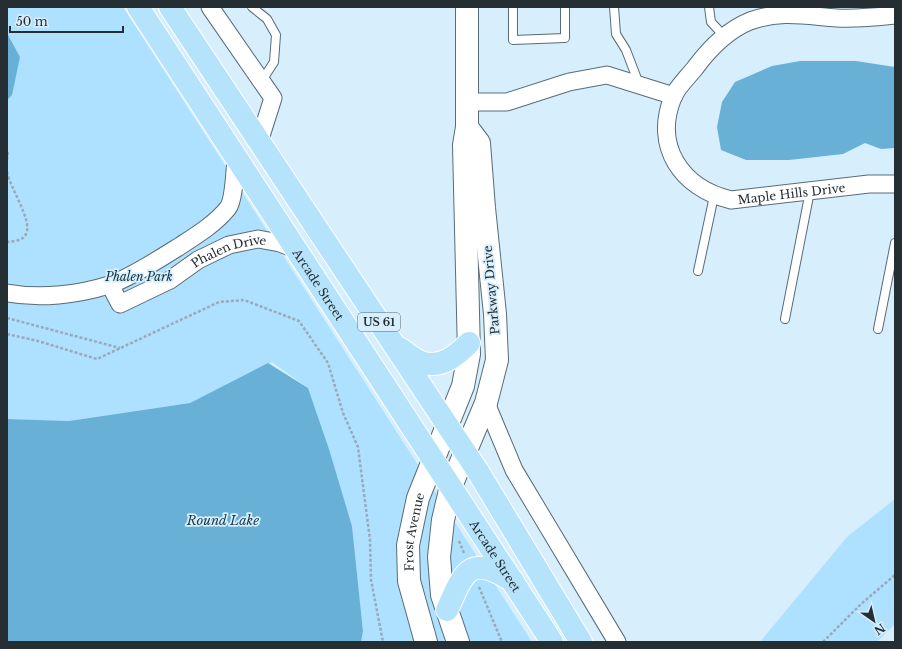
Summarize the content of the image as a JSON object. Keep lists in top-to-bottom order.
{
  "streets": {
    "main road": ["Arcade Street", "US 61"],
    "street": [
      "Maple Hills Drive",
      "Phalen Drive",
      "Parkway Drive",
      "Frost Avenue"
    ]
  },
  "crossings": [
    ["Phalen Drive", "Arcade Street"],
    ["Arcade Street", "Frost Avenue"],
    ["Parkway Drive", "US 61"],
    ["Parkway Drive", "Frost Avenue"],
    ["US 61", "Frost Avenue"]
  ],
  "water": ["Round Lake"],
  "parks": ["Phalen Park"],
  "scale_bar": "50 m",
  "north": "bottom right"
}
